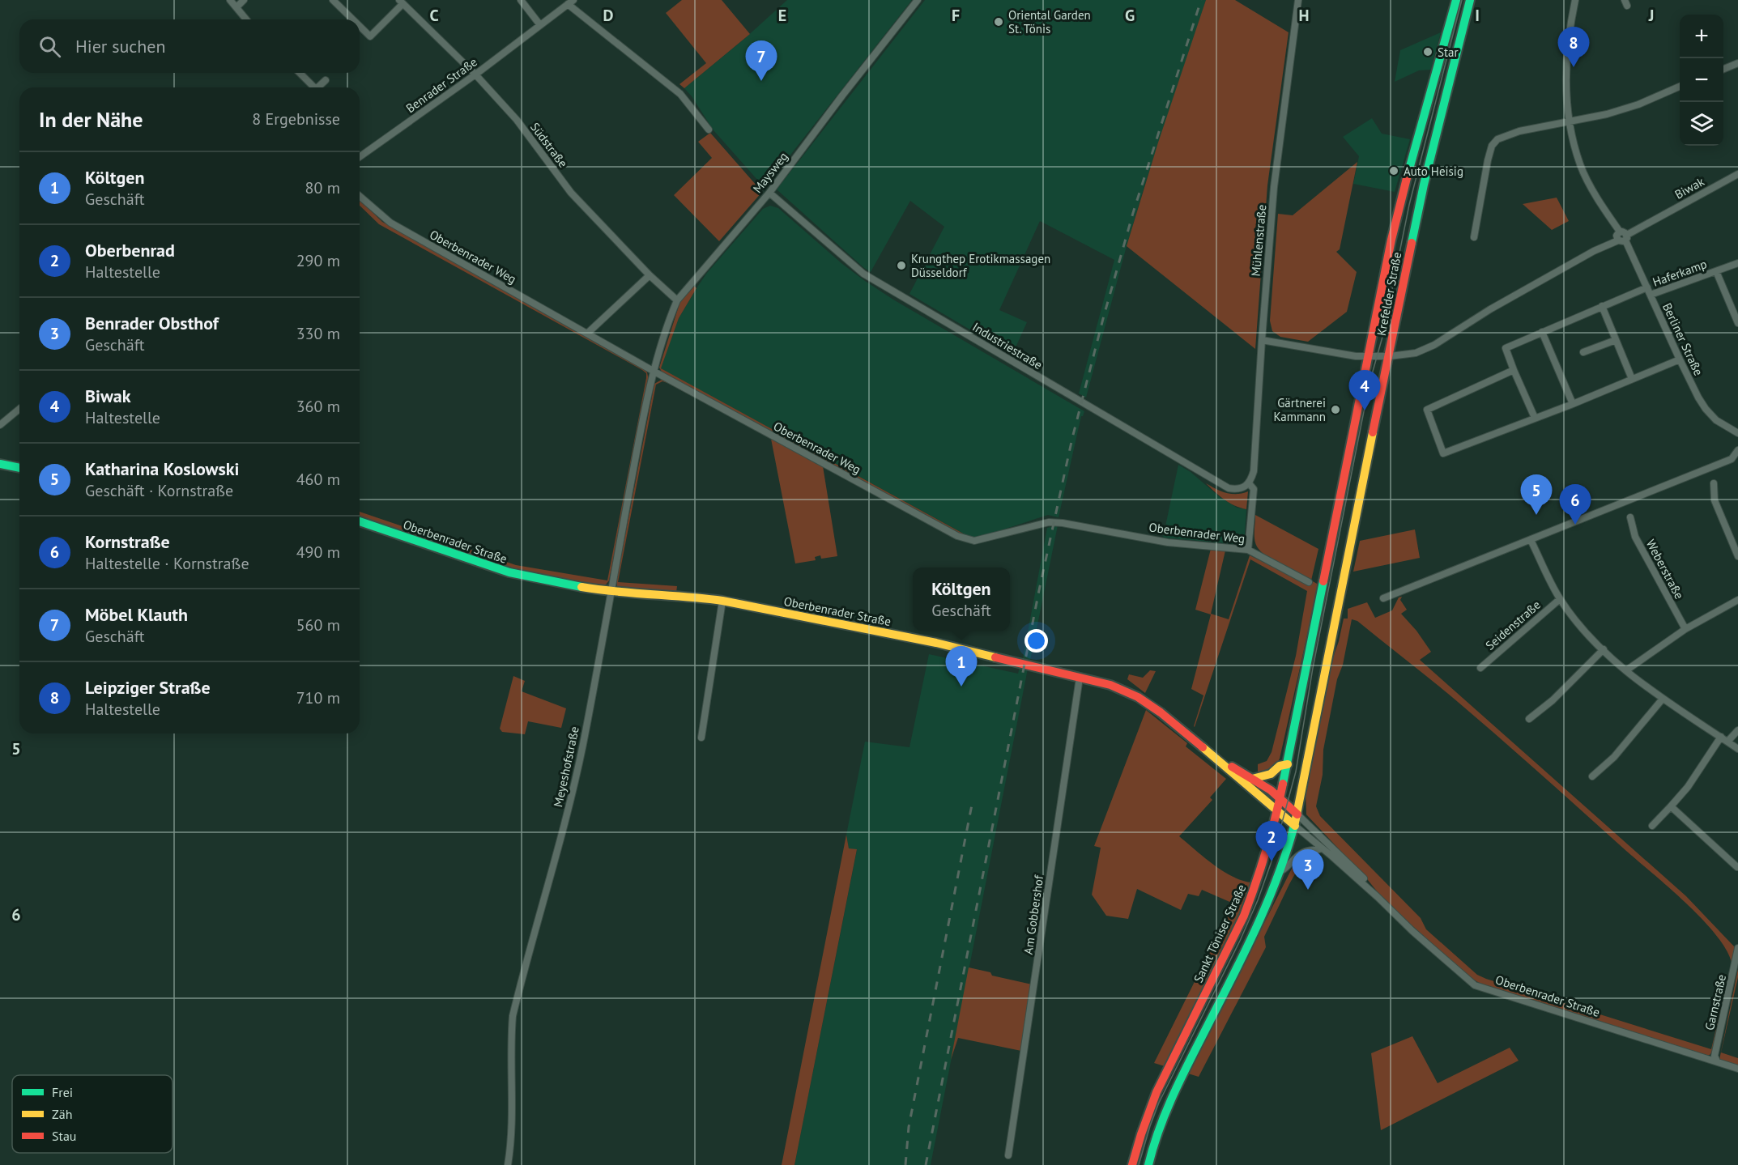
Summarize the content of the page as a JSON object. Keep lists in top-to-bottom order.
{
  "streets": {
    "main road": ["Krefelder Straße", "Oberbenrader Straße", "Sankt Töniser Straße"],
    "street": [
      "Benrader Straße",
      "Südstraße",
      "Maysweg",
      "Biwak",
      "Mühlenstraße",
      "Oberbenrader Weg",
      "Haferkamp",
      "Berliner Straße",
      "Industriestraße",
      "Weberstraße",
      "Seidenstraße",
      "Meyeshofstraße",
      "Am Gobbershof",
      "Garnstraße"
    ]
  },
  "crossings": [
    ["Benrader Straße", "Südstraße"],
    ["Südstraße", "Maysweg"],
    ["Maysweg", "Oberbenrader Weg"],
    ["Maysweg", "Industriestraße"],
    ["Maysweg", "Meyeshofstraße"],
    ["Biwak", "Berliner Straße"],
    ["Mühlenstraße", "Industriestraße"],
    ["Oberbenrader Weg", "Meyeshofstraße"],
    ["Haferkamp", "Berliner Straße"],
    ["Krefelder Straße", "Oberbenrader Straße"],
    ["Krefelder Straße", "Sankt Töniser Straße"],
    ["Oberbenrader Straße", "Meyeshofstraße"],
    ["Oberbenrader Straße", "Am Gobbershof"],
    ["Oberbenrader Straße", "Sankt Töniser Straße"],
    ["Oberbenrader Straße", "Garnstraße"]
  ],
  "places": [
    "Oriental Garden St. Tönis",
    "Star",
    "Auto Heisig",
    "Krungthep Erotikmassagen Düsseldorf",
    "Gärtnerei Kammann"
  ],
  "legend": ["Frei", "Zäh", "Stau"],
  "page": {
    "map_buttons": ["+", "−"],
    "search": "Hier suchen",
    "pins": [
      "8",
      "7",
      "4",
      "5",
      "6",
      "1",
      "2",
      "3"
    ],
    "heading": ["In der Nähe", "8 Ergebnisse"],
    "list": [
      {
        "mark": "1",
        "name": "Költgen",
        "note": "Geschäft",
        "value": "80 m"
      },
      {
        "mark": "2",
        "name": "Oberbenrad",
        "note": "Haltestelle",
        "value": "290 m"
      },
      {
        "mark": "3",
        "name": "Benrader Obsthof",
        "note": "Geschäft",
        "value": "330 m"
      },
      {
        "mark": "4",
        "name": "Biwak",
        "note": "Haltestelle",
        "value": "360 m"
      },
      {
        "mark": "5",
        "name": "Katharina Koslowski",
        "note": "Geschäft · Kornstraße",
        "value": "460 m"
      },
      {
        "mark": "6",
        "name": "Kornstraße",
        "note": "Haltestelle · Kornstraße",
        "value": "490 m"
      },
      {
        "mark": "7",
        "name": "Möbel Klauth",
        "note": "Geschäft",
        "value": "560 m"
      },
      {
        "mark": "8",
        "name": "Leipziger Straße",
        "note": "Haltestelle",
        "value": "710 m"
      }
    ],
    "popup": ["Költgen", "Geschäft"]
  },
  "grid": {
    "columns": [
      "C",
      "D",
      "E",
      "F",
      "G",
      "H",
      "I",
      "J"
    ],
    "rows": ["5", "6"]
  }
}
